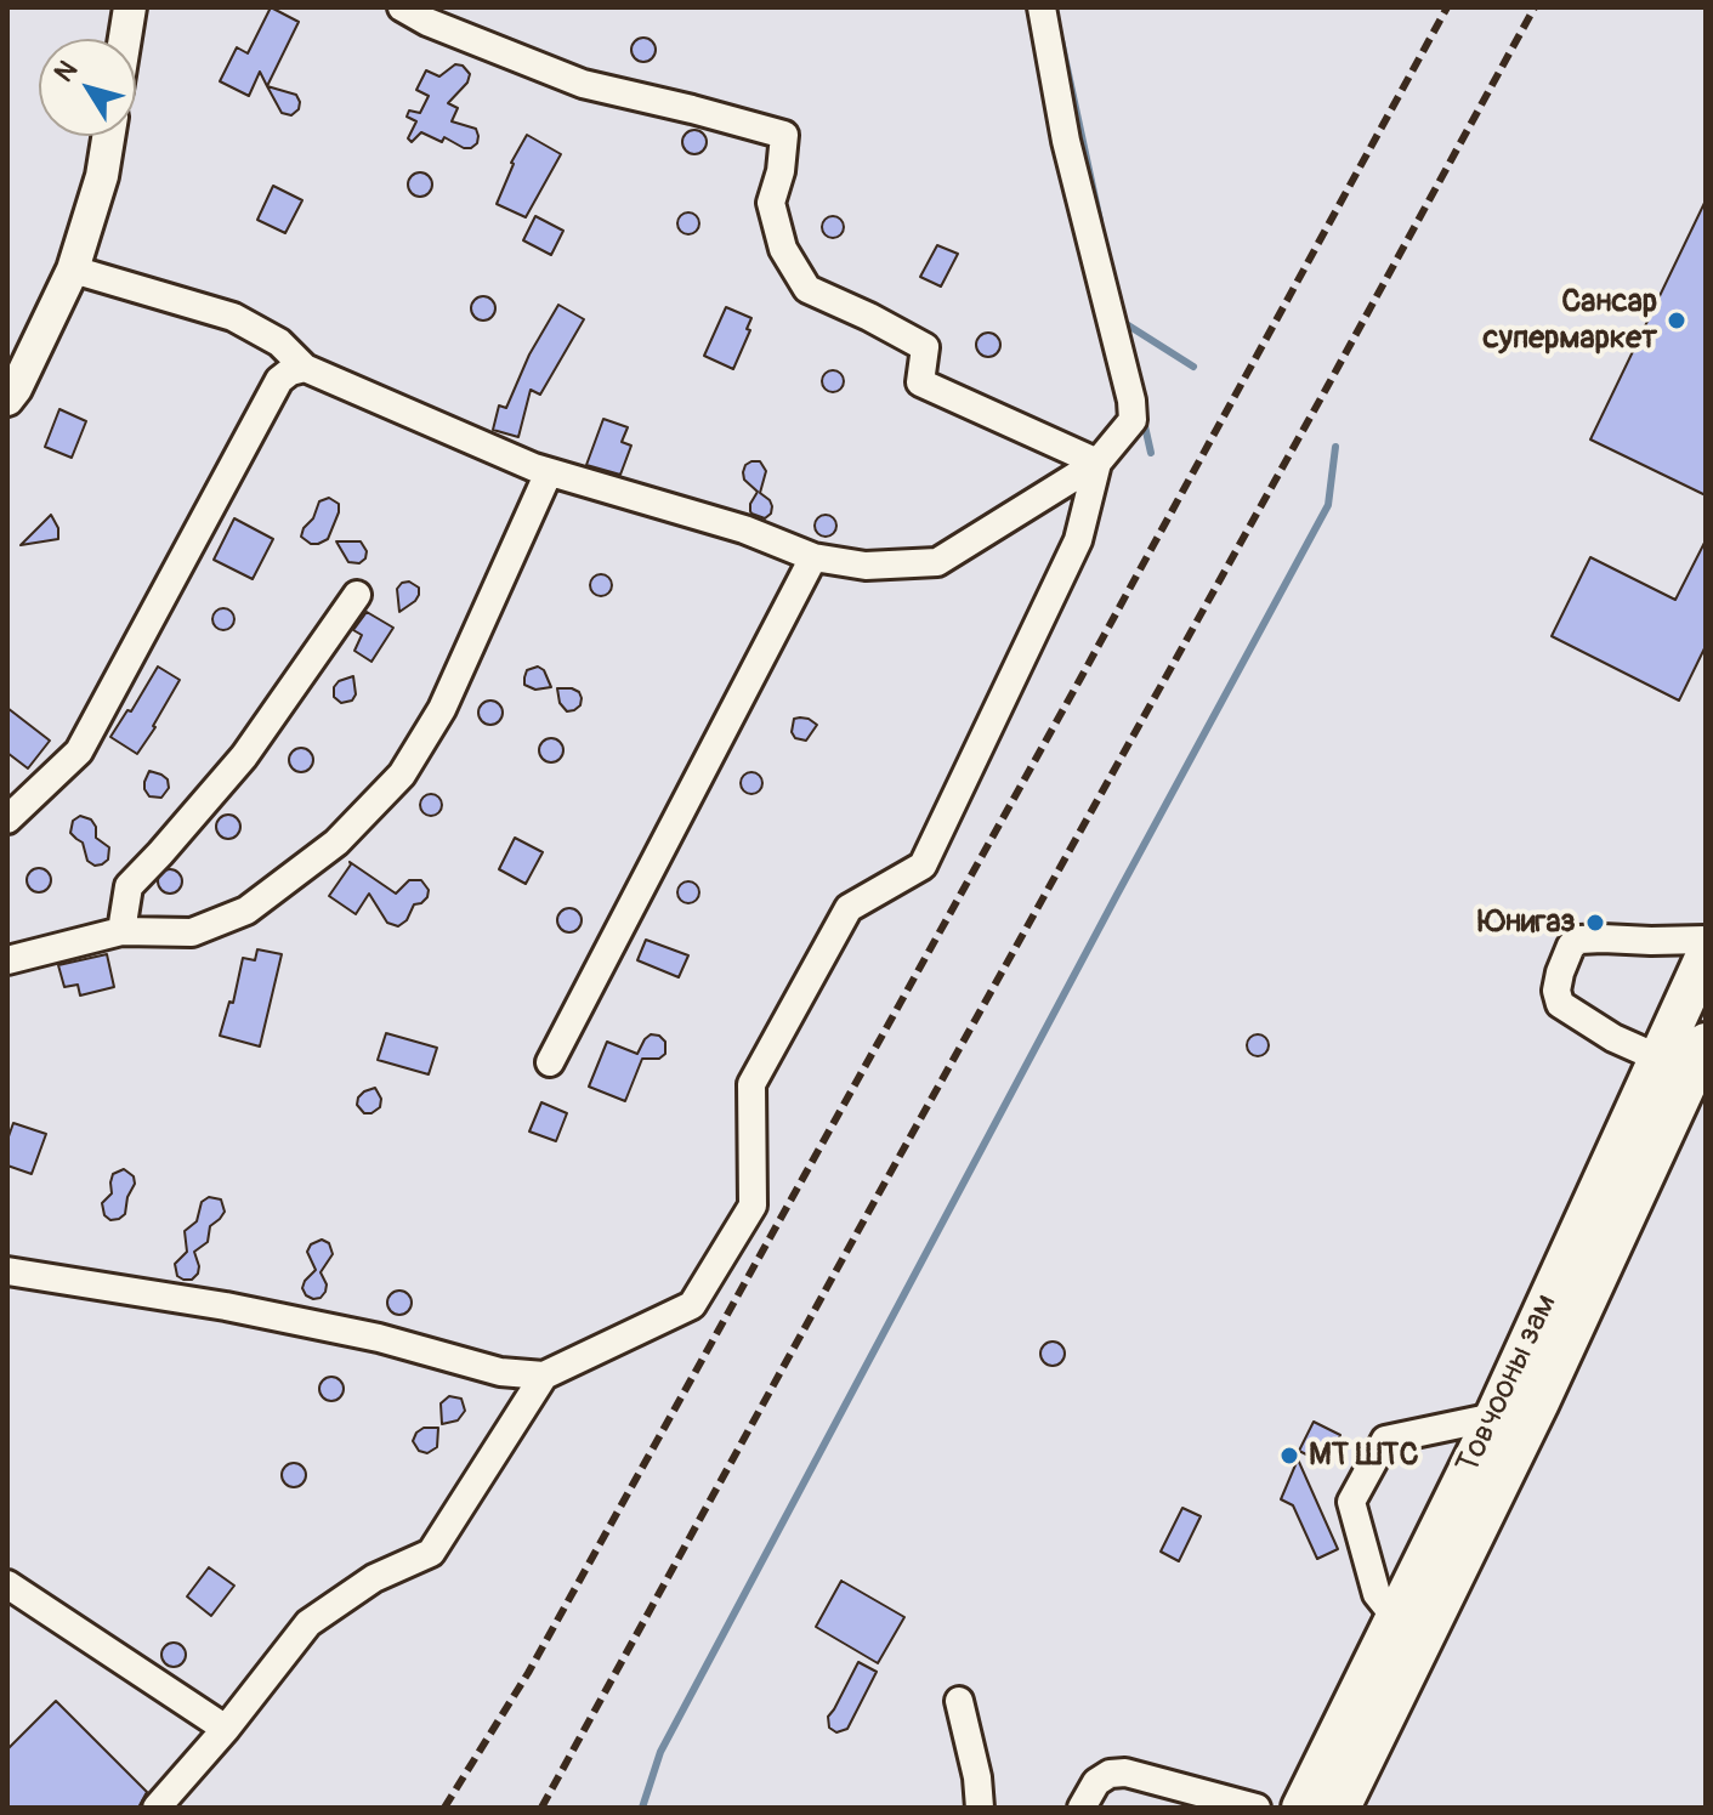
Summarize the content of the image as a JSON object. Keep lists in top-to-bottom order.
{
  "streets": {
    "highway": ["Товчооны зам"]
  },
  "places": ["Сансар супермаркет", "Юнигаз", "MT ШТС"],
  "north": "top left"
}
